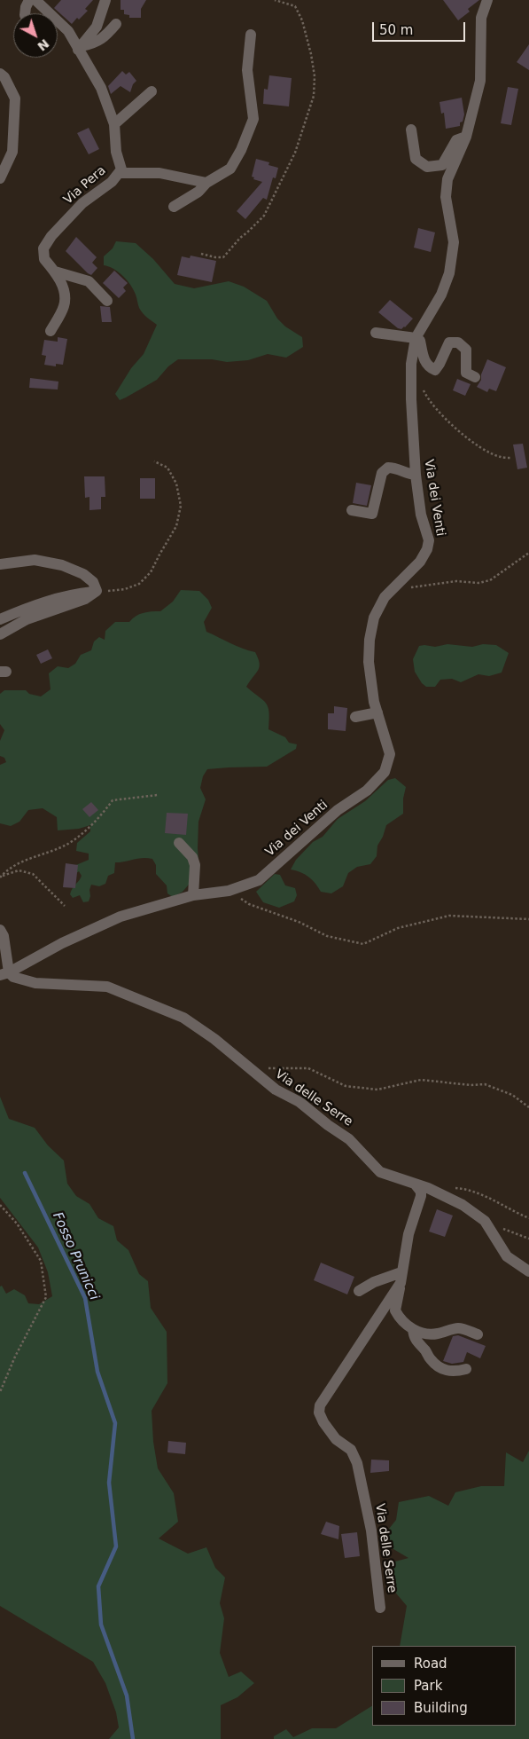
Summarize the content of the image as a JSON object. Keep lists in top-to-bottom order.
{
  "streets": {
    "street": ["Via Pera", "Via dei Venti", "Via delle Serre"]
  },
  "crossings": [
    ["Via dei Venti", "Via delle Serre"]
  ],
  "water": ["Fosso Prunicci"],
  "legend": ["Road", "Park", "Building"],
  "scale_bar": "50 m",
  "north": "bottom right"
}
